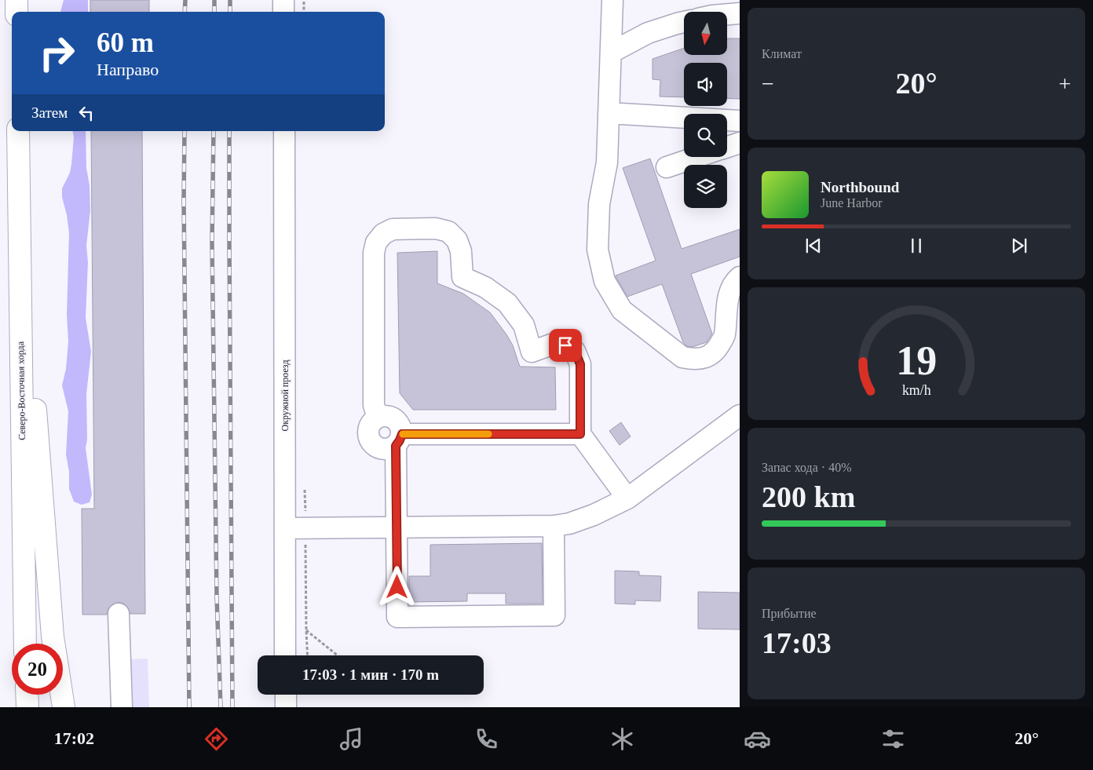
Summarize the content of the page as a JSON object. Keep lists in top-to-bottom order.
{
  "streets": {
    "main road": ["Северо-Восточная хорда"],
    "street": ["Окружной проезд"]
  },
  "north": "bottom",
  "page": {
    "tile": [
      "Климат",
      ["Запас хода · 40%", "200 km"],
      ["Прибытие", "17:03"]
    ],
    "turn": ["60 m", "Направо"],
    "heat": ["−", "20°", "+"],
    "then": "Затем",
    "song": ["Northbound", "June Harbor"],
    "limit": "20",
    "trip": "17:03 · 1 мин · 170 m",
    "tabs": ["17:02", "20°"],
    "gauge": ["19", "km/h"]
  }
}
